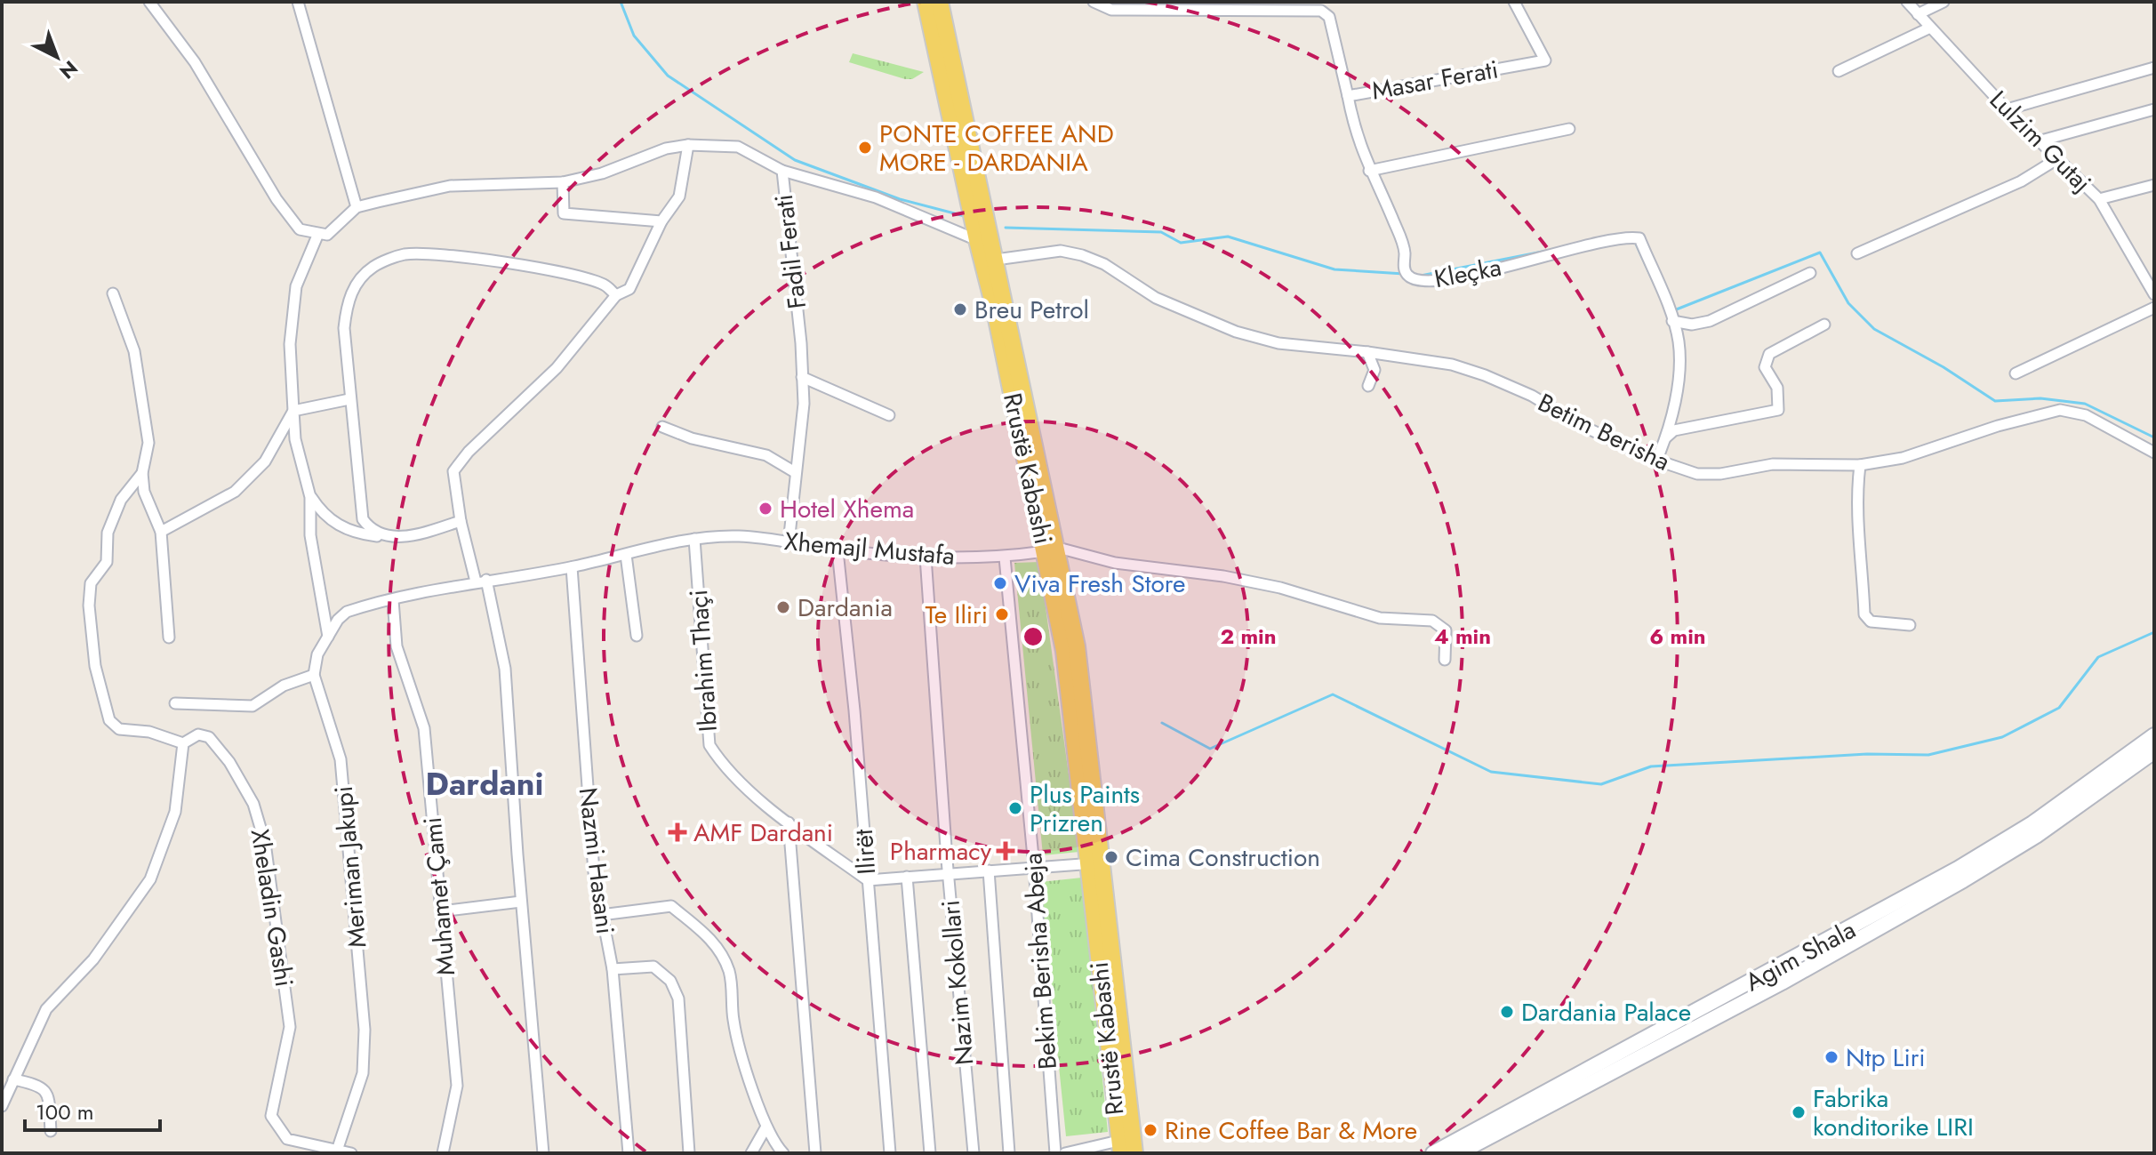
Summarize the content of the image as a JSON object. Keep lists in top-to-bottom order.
{
  "streets": {
    "main road": ["Rrustë Kabashi", "Agim Shala"],
    "street": [
      "Masar Ferati",
      "Lulzim Gutaj",
      "Fadil Ferati",
      "Kleçka",
      "Betim Berisha",
      "Xhemajl Mustafa",
      "Ibrahim Thaçi",
      "Ilirët",
      "Nazmi Hasani",
      "Meriman Jakupi",
      "Muhamet Çami",
      "Xheladin Gashi",
      "Bekim Berisha Abeja",
      "Nazim Kokollari"
    ]
  },
  "crossings": [
    ["Masar Ferati", "Kleçka"],
    ["Fadil Ferati", "Xhemajl Mustafa"],
    ["Betim Berisha", "Rrustë Kabashi"],
    ["Rrustë Kabashi", "Xhemajl Mustafa"],
    ["Xhemajl Mustafa", "Ibrahim Thaçi"],
    ["Xhemajl Mustafa", "Ilirët"],
    ["Xhemajl Mustafa", "Nazmi Hasani"],
    ["Xhemajl Mustafa", "Muhamet Çami"],
    ["Xhemajl Mustafa", "Bekim Berisha Abeja"],
    ["Xhemajl Mustafa", "Nazim Kokollari"],
    ["Ibrahim Thaçi", "Ilirët"],
    ["Meriman Jakupi", "Xheladin Gashi"]
  ],
  "districts": ["Dardani"],
  "places": {
    "other": [
      "PONTE COFFEE AND MORE - DARDANIA",
      "Breu Petrol",
      "Hotel Xhema",
      "Viva Fresh Store",
      "Dardania",
      "Te Iliri",
      "Plus Paints Prizren",
      "Cima Construction",
      "Dardania Palace",
      "Ntp Liri",
      "Fabrika konditorike LIRI",
      "Rine Coffee Bar & More"
    ],
    "health": ["AMF Dardani", "Pharmacy"]
  },
  "scale_bar": "100 m",
  "north": "bottom right",
  "rings": ["2 min", "4 min", "6 min"]
}
